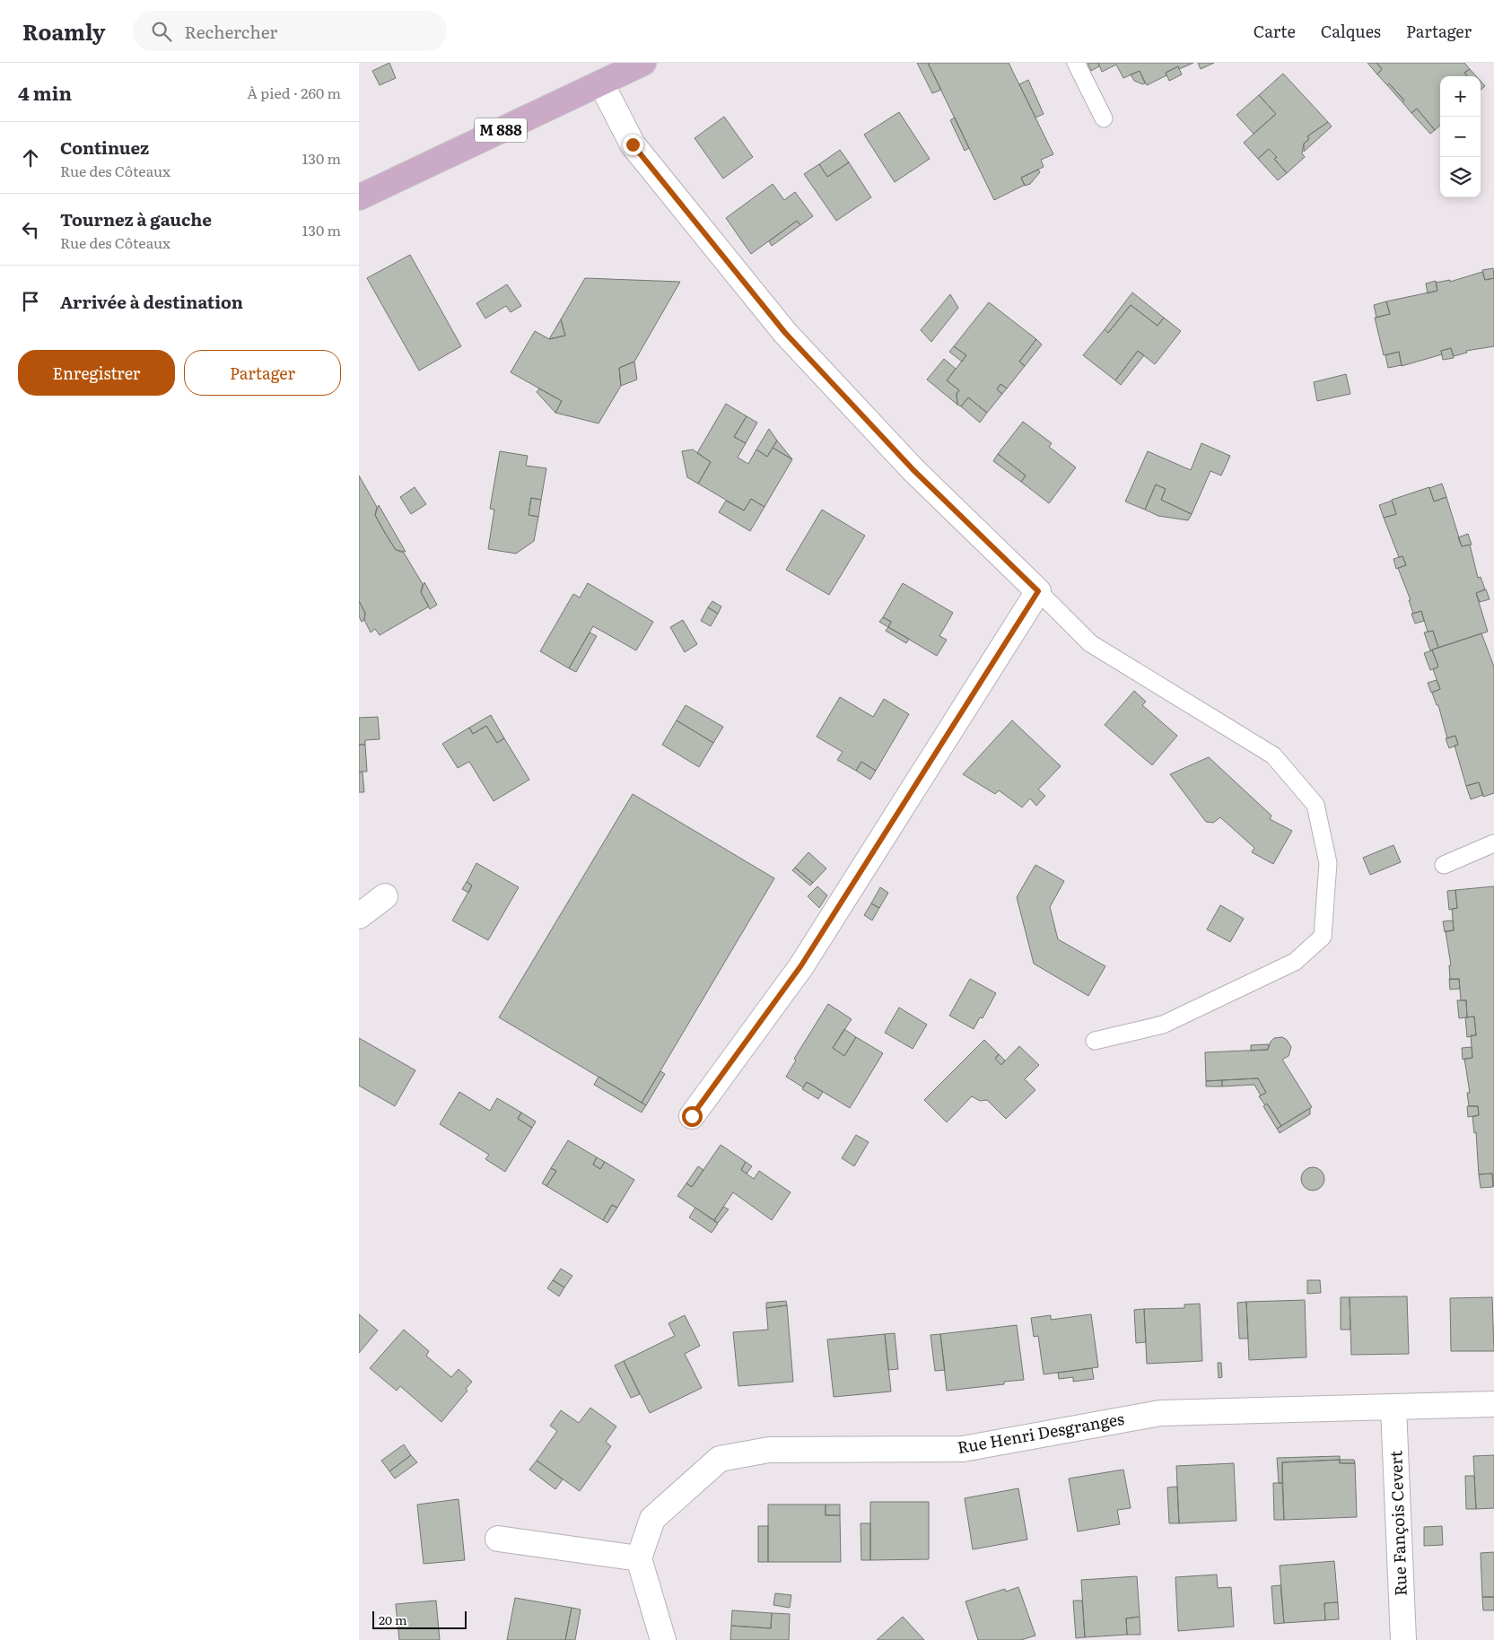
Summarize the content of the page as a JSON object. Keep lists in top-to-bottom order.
{
  "streets": {
    "main road": ["M 888"],
    "street": ["Rue Henri Desgranges", "Rue Fançois Cevert"]
  },
  "crossings": [
    ["Rue Henri Desgranges", "Rue Fançois Cevert"]
  ],
  "scale_bar": "20 m",
  "page": {
    "header": "Roamly",
    "search": "Rechercher",
    "nav": ["Carte", "Calques", "Partager"],
    "heading": ["4 min", "À pied · 260 m"],
    "map_buttons": ["+", "−"],
    "list": [
      ["Continuez", "Rue des Côteaux", "130 m"],
      ["Tournez à gauche", "Rue des Côteaux", "130 m"],
      "Arrivée à destination"
    ],
    "buttons": ["Enregistrer", "Partager"],
    "scale": "20 m"
  }
}
